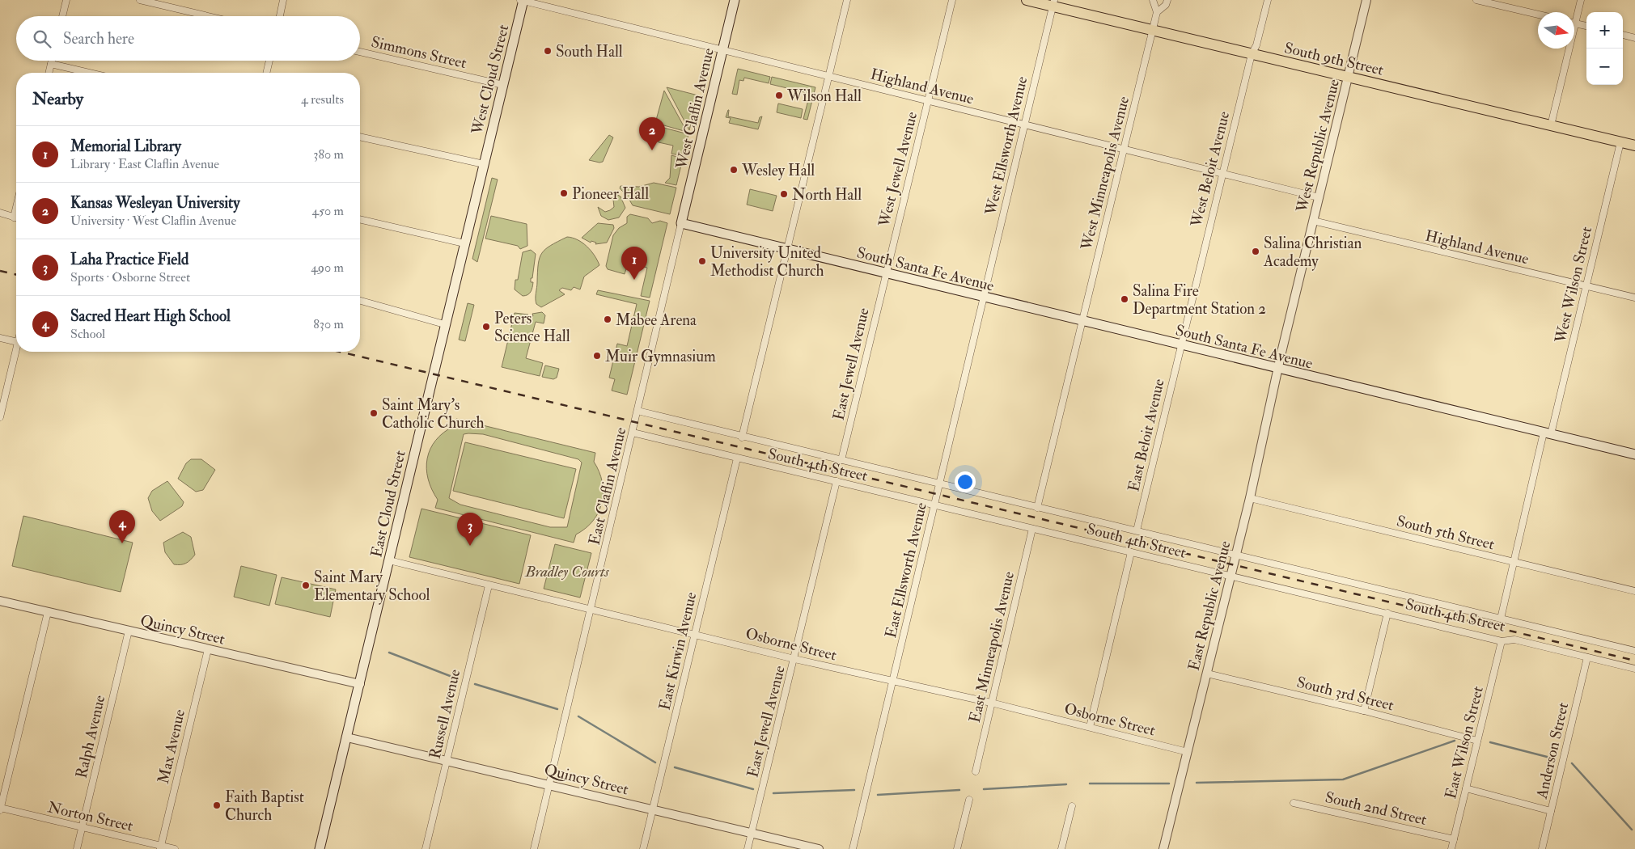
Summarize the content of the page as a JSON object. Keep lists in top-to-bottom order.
{
  "streets": {
    "main road": [
      "South 9th Street",
      "West Cloud Street",
      "West Claflin Avenue",
      "South Santa Fe Avenue",
      "East Cloud Street"
    ],
    "street": [
      "Simmons Street",
      "Highland Avenue",
      "West Ellsworth Avenue",
      "West Republic Avenue",
      "West Jewell Avenue",
      "West Beloit Avenue",
      "West Minneapolis Avenue",
      "West Wilson Street",
      "East Jewell Avenue",
      "East Beloit Avenue",
      "South 4th Street",
      "East Claflin Avenue",
      "South 5th Street",
      "East Ellsworth Avenue",
      "East Republic Avenue",
      "Quincy Street",
      "Osborne Street",
      "East Minneapolis Avenue",
      "East Kirwin Avenue",
      "South 3rd Street",
      "Russell Avenue",
      "Ralph Avenue",
      "East Wilson Street",
      "Max Avenue",
      "Anderson Street",
      "South 2nd Street",
      "Norton Street"
    ]
  },
  "crossings": [
    ["Simmons Street", "West Cloud Street"],
    ["South 9th Street", "West Ellsworth Avenue"],
    ["South 9th Street", "West Republic Avenue"],
    ["South 9th Street", "West Beloit Avenue"],
    ["South 9th Street", "West Minneapolis Avenue"],
    ["South 9th Street", "West Wilson Street"],
    ["West Cloud Street", "Highland Avenue"],
    ["West Cloud Street", "East Cloud Street"],
    ["Highland Avenue", "West Claflin Avenue"],
    ["Highland Avenue", "West Ellsworth Avenue"],
    ["Highland Avenue", "West Republic Avenue"],
    ["Highland Avenue", "West Jewell Avenue"],
    ["Highland Avenue", "West Beloit Avenue"],
    ["Highland Avenue", "West Minneapolis Avenue"],
    ["Highland Avenue", "West Wilson Street"],
    ["West Claflin Avenue", "South Santa Fe Avenue"],
    ["West Claflin Avenue", "East Claflin Avenue"],
    ["West Ellsworth Avenue", "South Santa Fe Avenue"],
    ["West Ellsworth Avenue", "East Ellsworth Avenue"],
    ["West Republic Avenue", "South Santa Fe Avenue"],
    ["West Republic Avenue", "East Republic Avenue"],
    ["West Jewell Avenue", "South Santa Fe Avenue"],
    ["West Jewell Avenue", "East Jewell Avenue"],
    ["West Beloit Avenue", "South Santa Fe Avenue"],
    ["West Beloit Avenue", "East Beloit Avenue"],
    ["West Minneapolis Avenue", "South Santa Fe Avenue"],
    ["South Santa Fe Avenue", "West Wilson Street"],
    ["South Santa Fe Avenue", "East Jewell Avenue"],
    ["South Santa Fe Avenue", "East Beloit Avenue"],
    ["South Santa Fe Avenue", "East Claflin Avenue"],
    ["South Santa Fe Avenue", "East Ellsworth Avenue"],
    ["South Santa Fe Avenue", "East Republic Avenue"],
    ["East Jewell Avenue", "South 4th Street"],
    ["East Jewell Avenue", "Quincy Street"],
    ["East Jewell Avenue", "Osborne Street"],
    ["East Beloit Avenue", "South 4th Street"],
    ["South 4th Street", "East Claflin Avenue"],
    ["South 4th Street", "East Ellsworth Avenue"],
    ["South 4th Street", "East Republic Avenue"],
    ["South 4th Street", "East Minneapolis Avenue"],
    ["South 4th Street", "East Kirwin Avenue"],
    ["South 4th Street", "East Wilson Street"],
    ["South 4th Street", "Anderson Street"],
    ["East Claflin Avenue", "Quincy Street"],
    ["East Claflin Avenue", "Osborne Street"],
    ["East Cloud Street", "Quincy Street"],
    ["East Cloud Street", "Osborne Street"],
    ["South 5th Street", "East Republic Avenue"],
    ["East Ellsworth Avenue", "Osborne Street"],
    ["East Republic Avenue", "Osborne Street"],
    ["East Republic Avenue", "South 3rd Street"],
    ["Quincy Street", "East Kirwin Avenue"],
    ["Quincy Street", "Russell Avenue"],
    ["Quincy Street", "Ralph Avenue"],
    ["Quincy Street", "Max Avenue"],
    ["Osborne Street", "East Minneapolis Avenue"],
    ["Osborne Street", "East Kirwin Avenue"],
    ["Osborne Street", "Russell Avenue"],
    ["South 3rd Street", "East Wilson Street"],
    ["Ralph Avenue", "Norton Street"],
    ["East Wilson Street", "South 2nd Street"],
    ["Max Avenue", "Norton Street"]
  ],
  "parks": ["Bradley Courts"],
  "places": [
    "South Hall",
    "Wilson Hall",
    "Wesley Hall",
    "Pioneer Hall",
    "North Hall",
    "Salina Christian Academy",
    "University United Methodist Church",
    "Salina Fire Department Station 2",
    "Mabee Arena",
    "Peters Science Hall",
    "Muir Gymnasium",
    "Saint Mary's Catholic Church",
    "Saint Mary Elementary School",
    "Faith Baptist Church"
  ],
  "north": "right",
  "page": {
    "map_buttons": ["+", "−"],
    "search": "Search here",
    "heading": ["Nearby", "4 results"],
    "pins": [
      "2",
      "1",
      "4",
      "3"
    ],
    "list": [
      {
        "mark": "1",
        "name": "Memorial Library",
        "note": "Library · East Claflin Avenue",
        "value": "380 m"
      },
      {
        "mark": "2",
        "name": "Kansas Wesleyan University",
        "note": "University · West Claflin Avenue",
        "value": "450 m"
      },
      {
        "mark": "3",
        "name": "Laha Practice Field",
        "note": "Sports · Osborne Street",
        "value": "490 m"
      },
      {
        "mark": "4",
        "name": "Sacred Heart High School",
        "note": "School",
        "value": "830 m"
      }
    ]
  }
}
